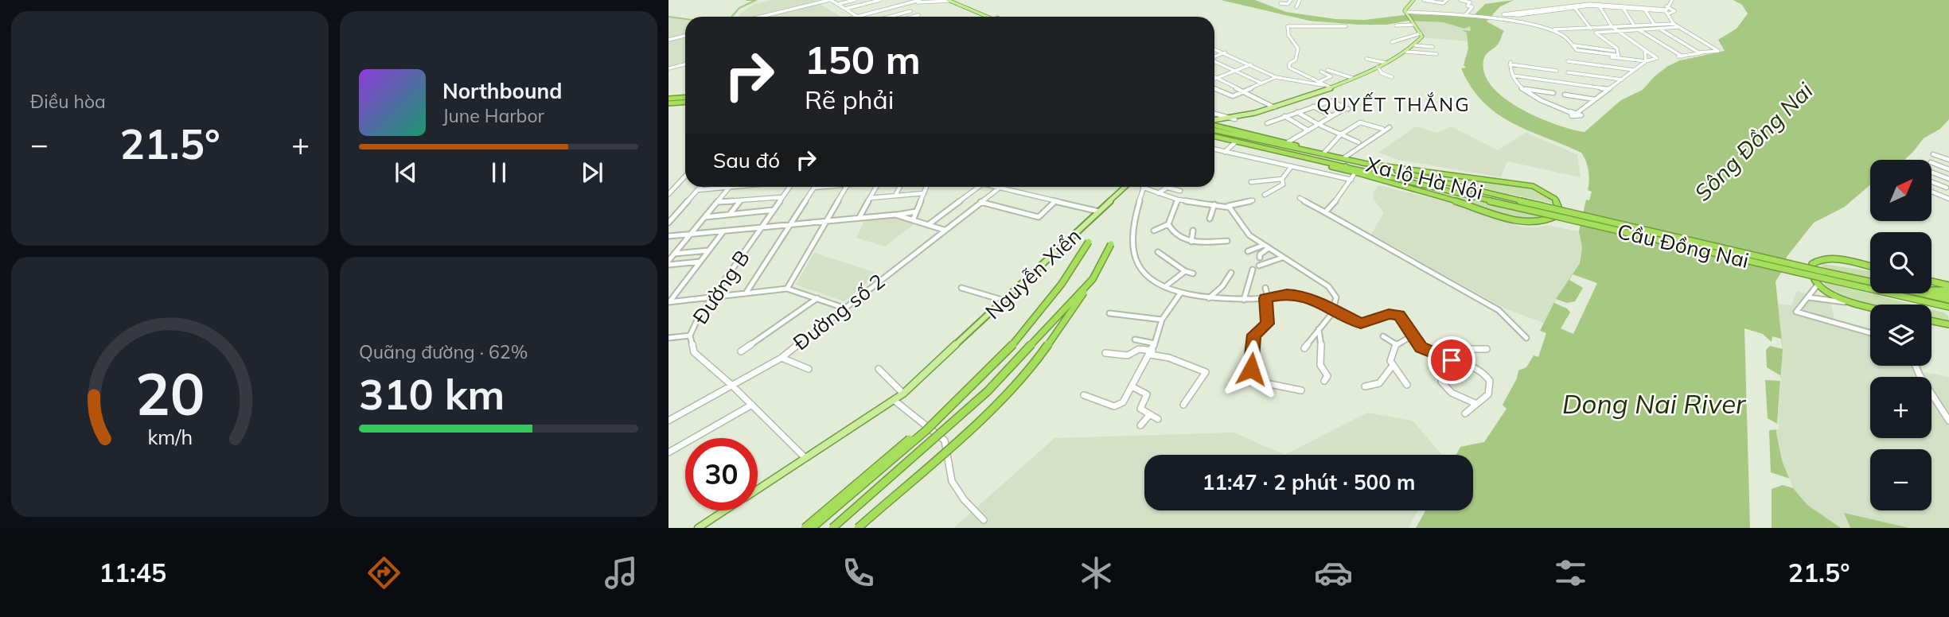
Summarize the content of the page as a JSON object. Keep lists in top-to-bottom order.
{
  "streets": {
    "highway": ["Xa lộ Hà Nội", "Cầu Đồng Nai"],
    "main road": ["Nguyễn Xiển"],
    "street": ["Đường B", "Đường số 2"]
  },
  "crossings": [
    ["Xa lộ Hà Nội", "Cầu Đồng Nai"],
    ["Nguyễn Xiển", "Đường B"],
    ["Đường B", "Đường số 2"]
  ],
  "districts": ["QUYẾT THẮNG"],
  "water": ["Sông Đồng Nai", "Dong Nai River"],
  "north": "top right",
  "page": {
    "tile": [
      "Điều hòa",
      ["Quãng đường · 62%", "310 km"]
    ],
    "turn": ["150 m", "Rẽ phải"],
    "song": ["Northbound", "June Harbor"],
    "heat": ["−", "21.5°", "+"],
    "then": "Sau đó",
    "map_buttons": ["+", "−"],
    "limit": "30",
    "trip": "11:47 · 2 phút · 500 m",
    "tabs": ["11:45", "21.5°"],
    "gauge": ["20", "km/h"]
  }
}
